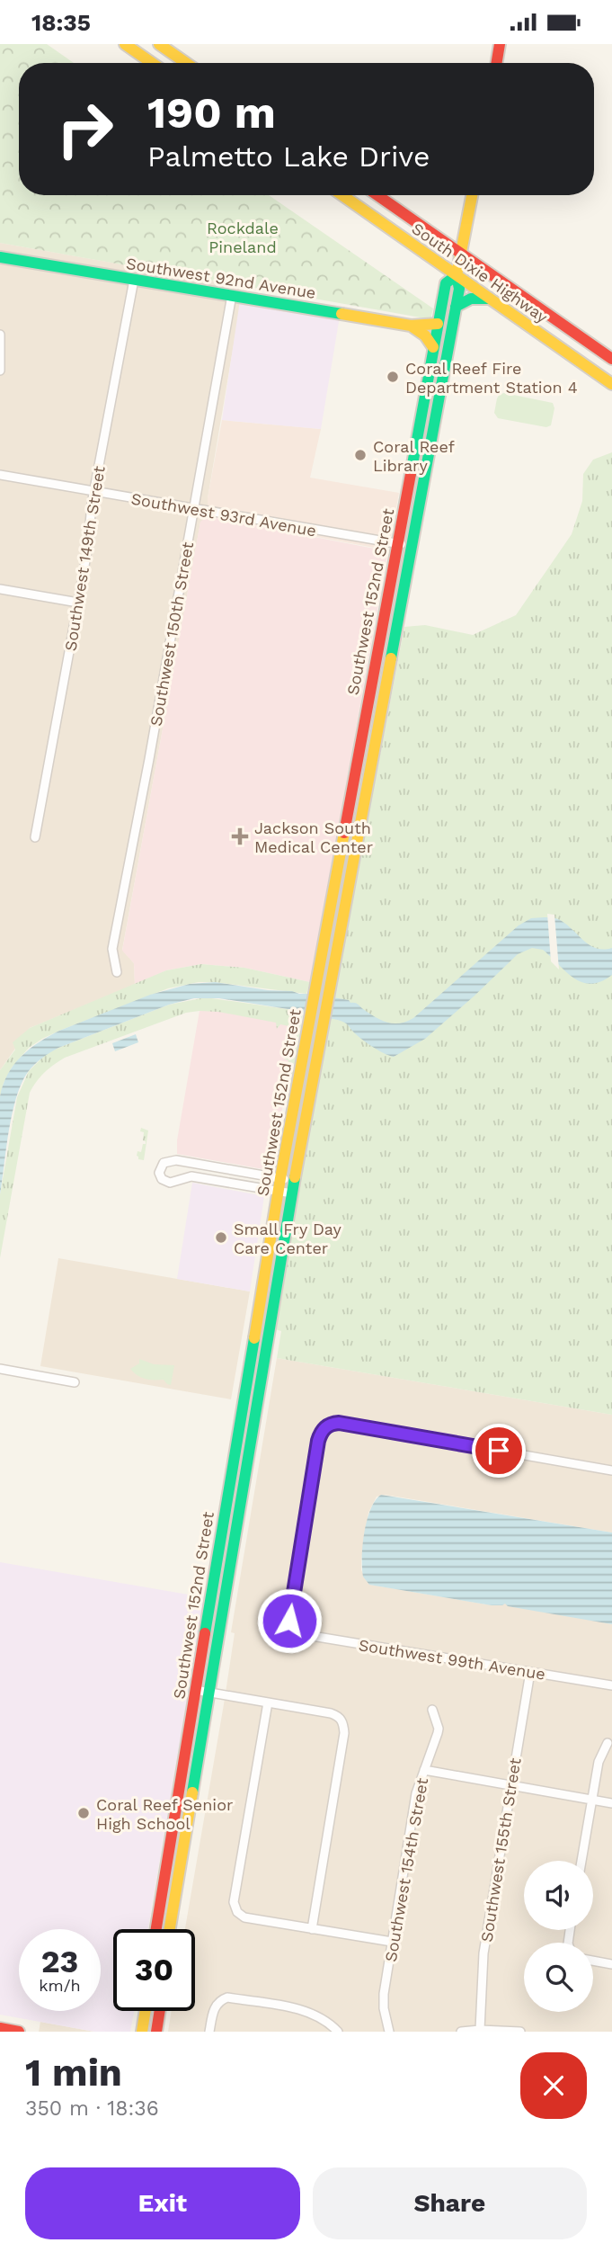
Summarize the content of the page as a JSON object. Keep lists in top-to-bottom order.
{
  "streets": {
    "main road": ["South Dixie Highway", "Southwest 92nd Avenue", "Southwest 152nd Street"],
    "street": [
      "Southwest 93rd Avenue",
      "Southwest 149th Street",
      "Southwest 150th Street",
      "Southwest 99th Avenue",
      "Southwest 155th Street",
      "Southwest 154th Street"
    ]
  },
  "crossings": [
    ["South Dixie Highway", "Southwest 152nd Street"],
    ["Southwest 92nd Avenue", "Southwest 149th Street"],
    ["Southwest 92nd Avenue", "Southwest 152nd Street"],
    ["Southwest 92nd Avenue", "Southwest 150th Street"],
    ["Southwest 93rd Avenue", "Southwest 149th Street"],
    ["Southwest 93rd Avenue", "Southwest 152nd Street"],
    ["Southwest 93rd Avenue", "Southwest 150th Street"],
    ["Southwest 99th Avenue", "Southwest 155th Street"]
  ],
  "parks": ["Rockdale Pineland"],
  "places": {
    "other": [
      "Coral Reef Fire Department Station 4",
      "Coral Reef Library",
      "Small Fry Day Care Center",
      "Coral Reef Senior High School"
    ],
    "health": ["Jackson South Medical Center"]
  },
  "page": {
    "status": "18:35",
    "turn": ["190 m", "Palmetto Lake Drive"],
    "speed": "23 km/h",
    "limit": "30",
    "heading": ["1 min", "350 m · 18:36"],
    "buttons": ["Exit", "Share"]
  }
}
